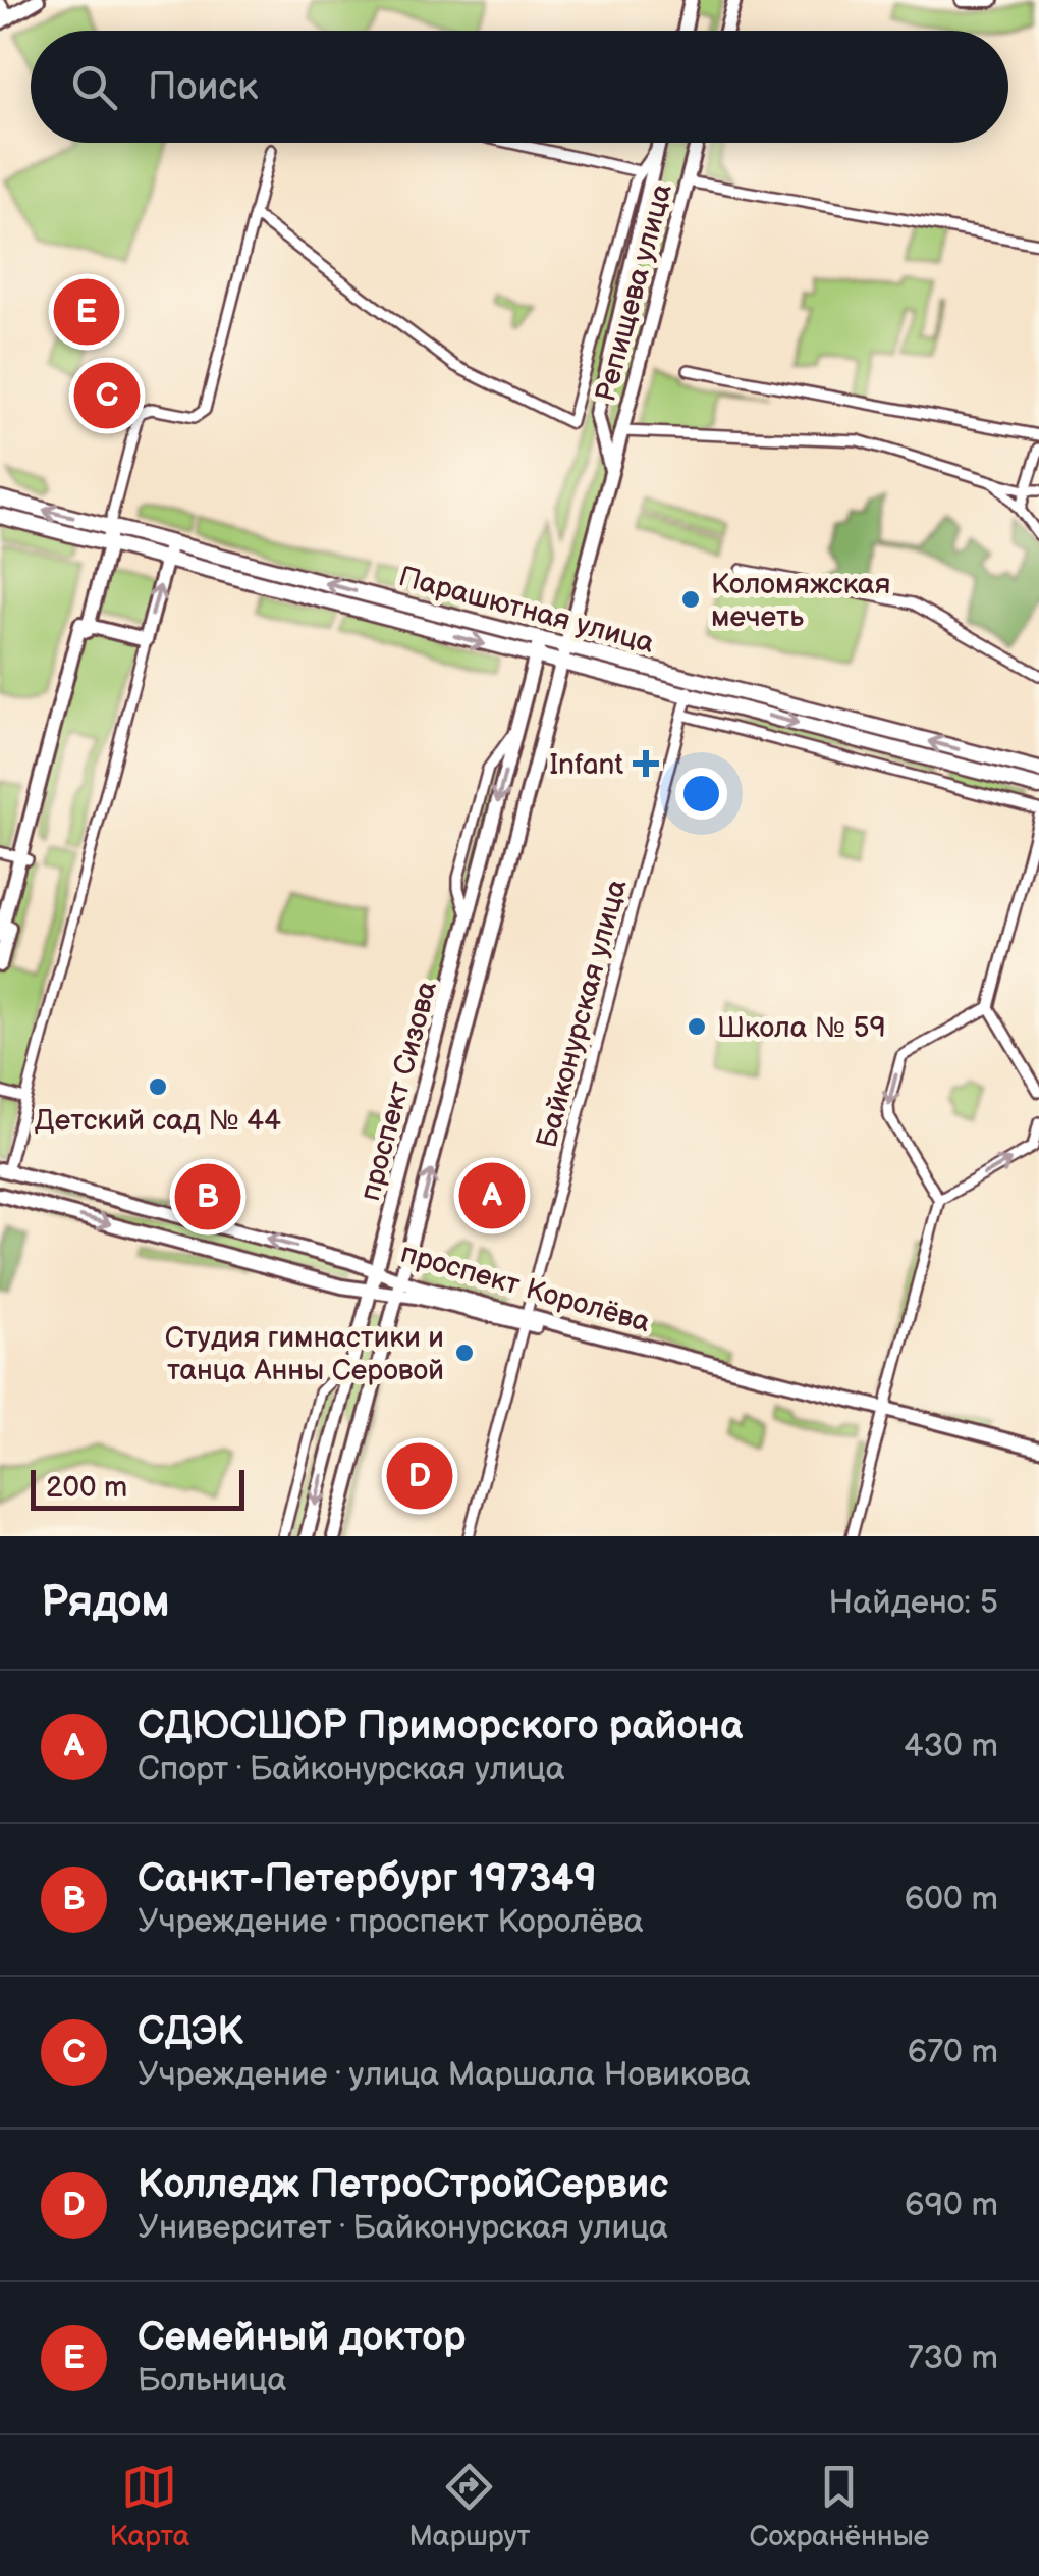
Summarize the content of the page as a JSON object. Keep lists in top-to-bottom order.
{
  "streets": {
    "main road": [
      "Репищева улица",
      "Парашютная улица",
      "проспект Сизова",
      "проспект Королёва"
    ],
    "street": ["Байконурская улица"]
  },
  "crossings": [
    ["Репищева улица", "Парашютная улица"],
    ["Репищева улица", "проспект Сизова"],
    ["Парашютная улица", "Байконурская улица"],
    ["Парашютная улица", "проспект Сизова"],
    ["Байконурская улица", "проспект Королёва"],
    ["проспект Сизова", "проспект Королёва"]
  ],
  "places": {
    "other": [
      "Коломяжская мечеть",
      "Школа № 59",
      "Детский сад № 44",
      "Студия гимнастики и танца Анны Серовой"
    ],
    "health": ["Infant"]
  },
  "scale_bar": "200 m",
  "page": {
    "search": "Поиск",
    "pins": [
      "E",
      "C",
      "A",
      "B",
      "D"
    ],
    "scale": "200 m",
    "heading": ["Рядом", "Найдено: 5"],
    "list": [
      {
        "mark": "A",
        "name": "СДЮСШОР Приморского района",
        "note": "Спорт · Байконурская улица",
        "value": "430 m"
      },
      {
        "mark": "B",
        "name": "Санкт-Петербург 197349",
        "note": "Учреждение · проспект Королёва",
        "value": "600 m"
      },
      {
        "mark": "C",
        "name": "СДЭК",
        "note": "Учреждение · улица Маршала Новикова",
        "value": "670 m"
      },
      {
        "mark": "D",
        "name": "Колледж ПетроСтройСервис",
        "note": "Университет · Байконурская улица",
        "value": "690 m"
      },
      {
        "mark": "E",
        "name": "Семейный доктор",
        "note": "Больница",
        "value": "730 m"
      }
    ],
    "nav": ["Карта", "Маршрут", "Сохранённые"]
  }
}
